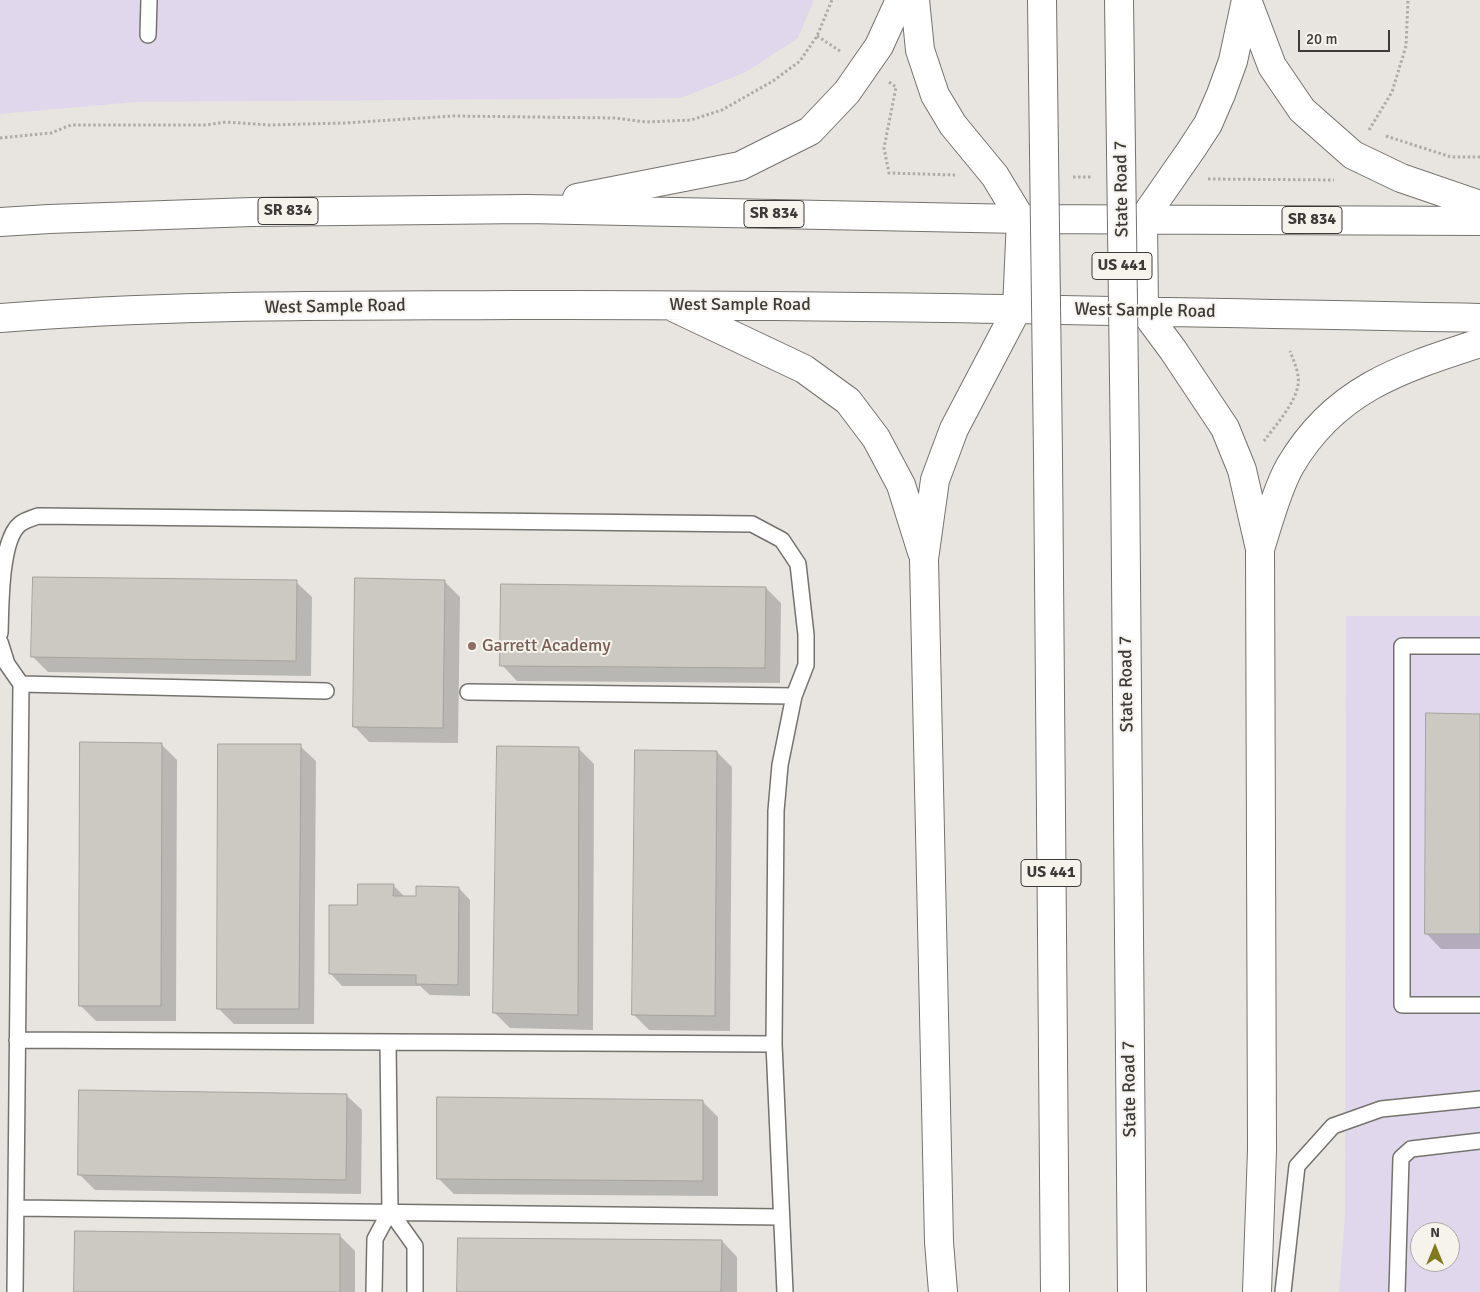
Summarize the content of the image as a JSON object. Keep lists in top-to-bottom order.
{
  "streets": {
    "main road": [
      "State Road 7",
      "SR 834",
      "US 441",
      "West Sample Road"
    ]
  },
  "places": ["Garrett Academy"],
  "scale_bar": "20 m",
  "north": "top"
}
